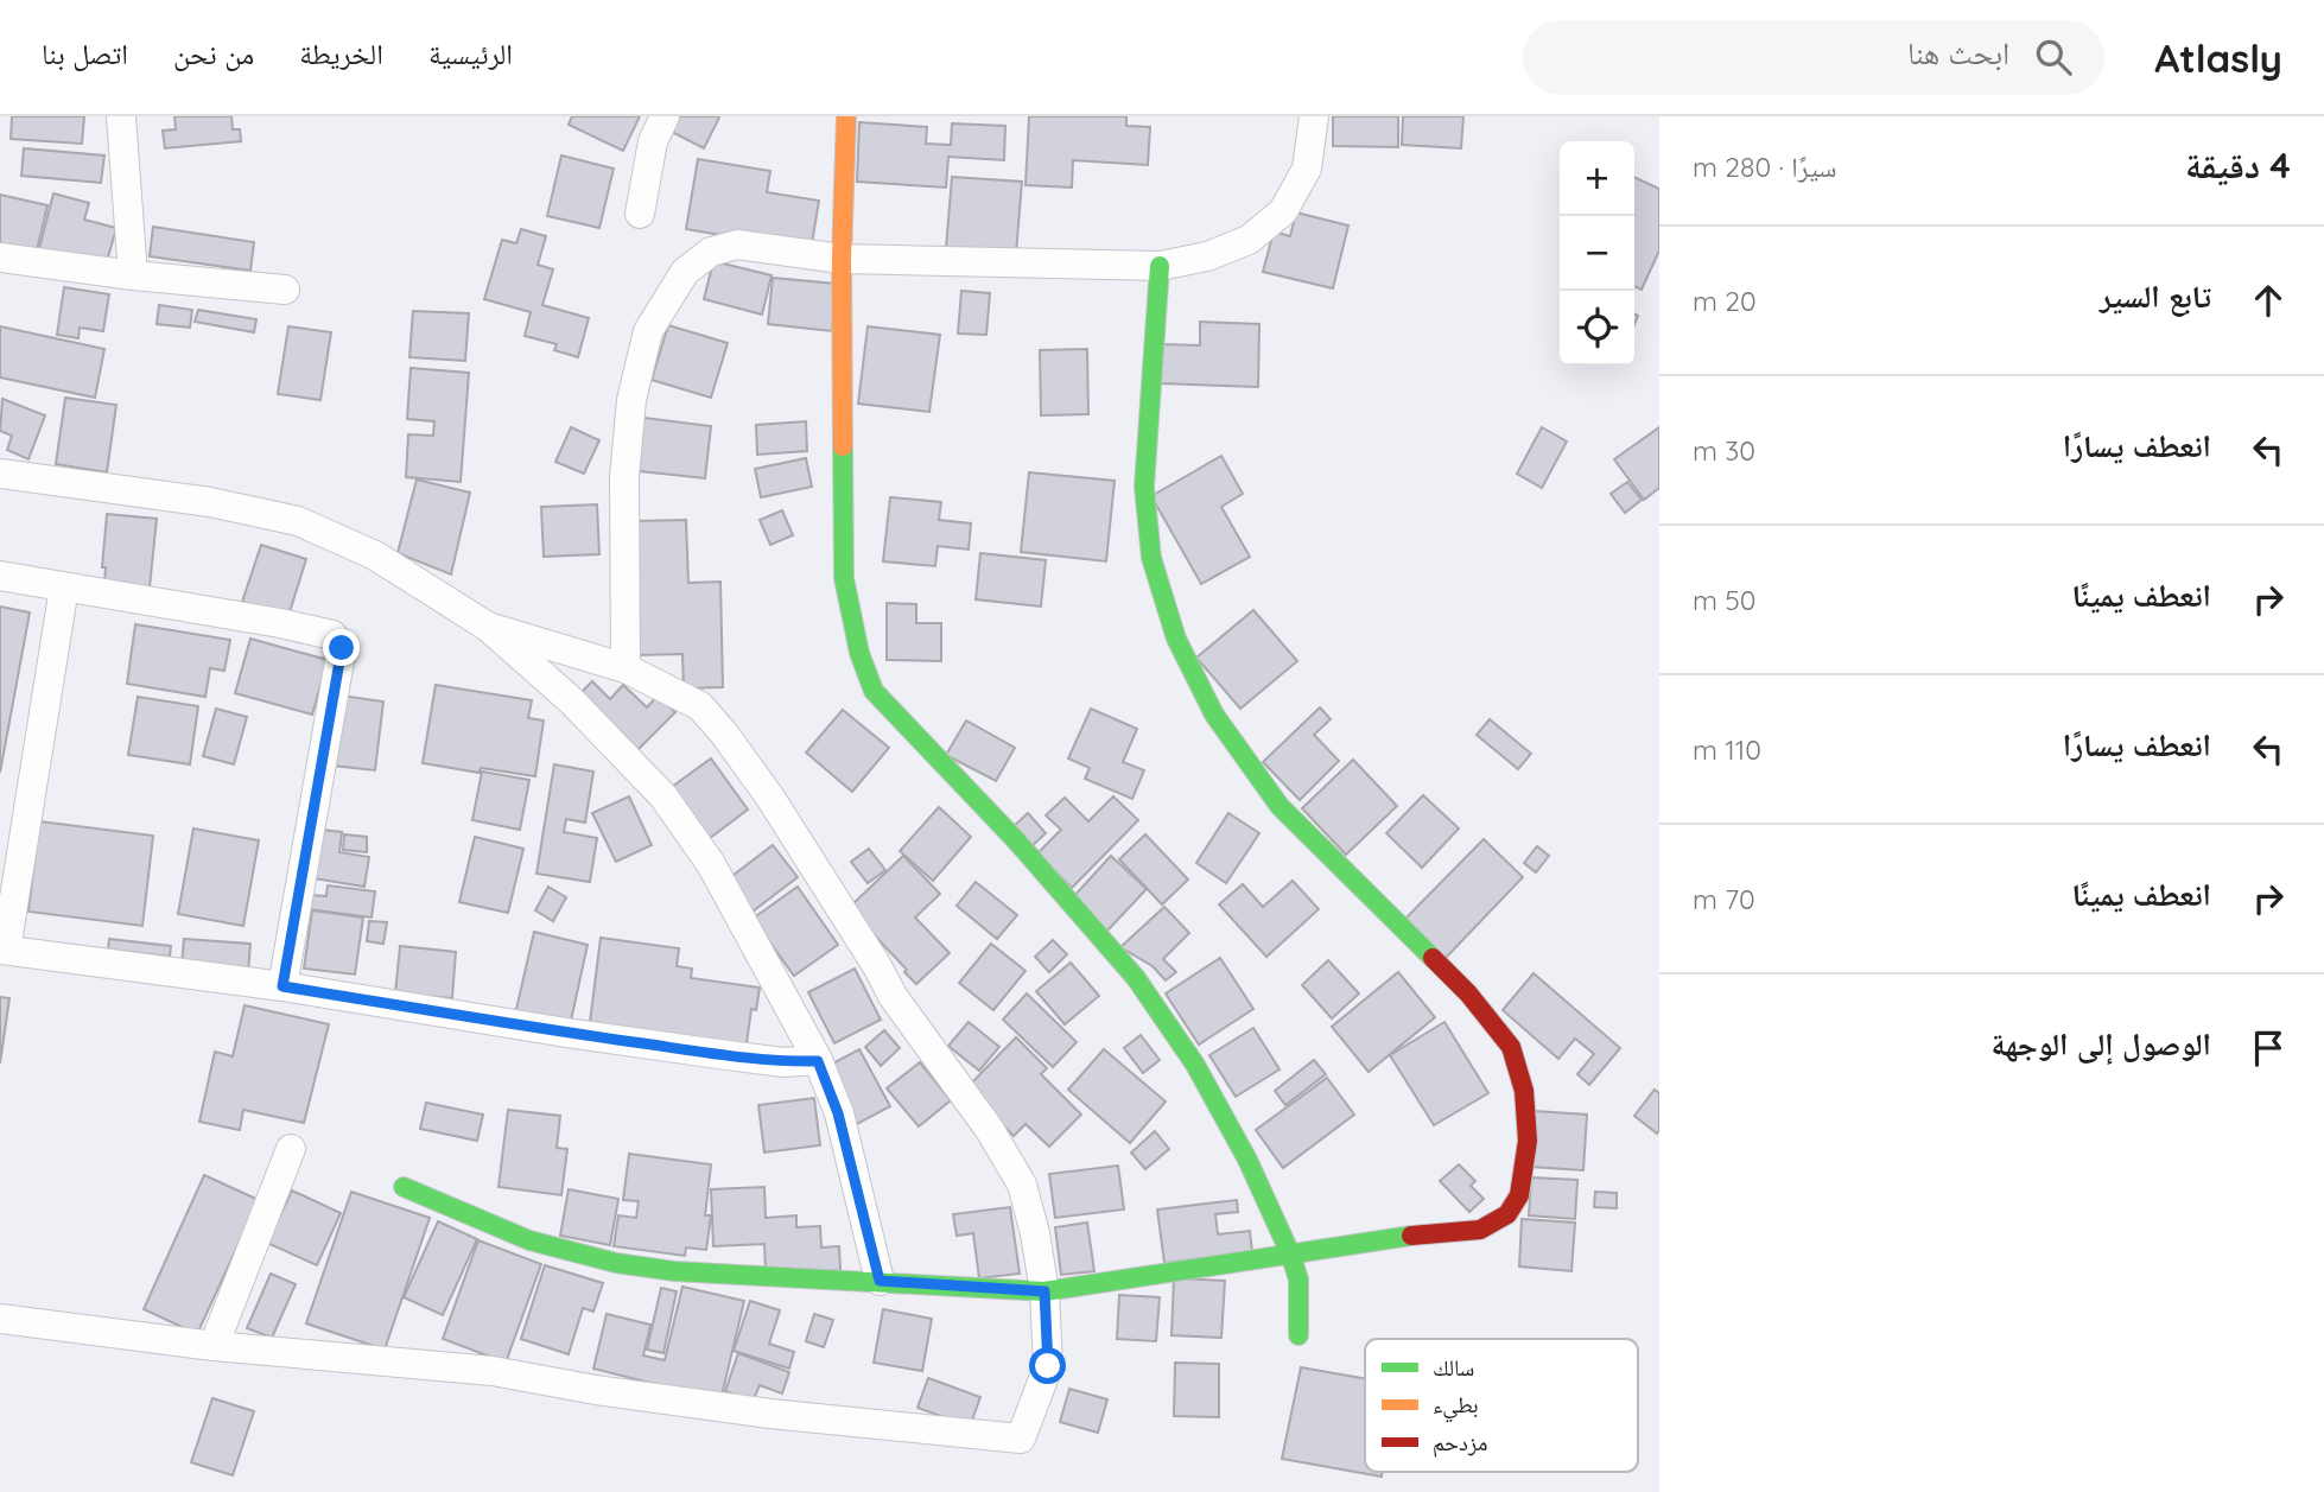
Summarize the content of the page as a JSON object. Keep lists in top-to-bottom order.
{
  "legend": ["سالك", "بطيء", "مزدحم"],
  "page": {
    "header": "Atlasly",
    "search": "ابحث هنا",
    "nav": [
      "الرئيسية",
      "الخريطة",
      "من نحن",
      "اتصل بنا"
    ],
    "heading": ["4 دقيقة", "سيرًا · 280 m"],
    "map_buttons": ["+", "−"],
    "list": [
      ["تابع السير", "20 m"],
      ["انعطف يسارًا", "30 m"],
      ["انعطف يمينًا", "50 m"],
      ["انعطف يسارًا", "110 m"],
      ["انعطف يمينًا", "70 m"],
      "الوصول إلى الوجهة"
    ]
  }
}
